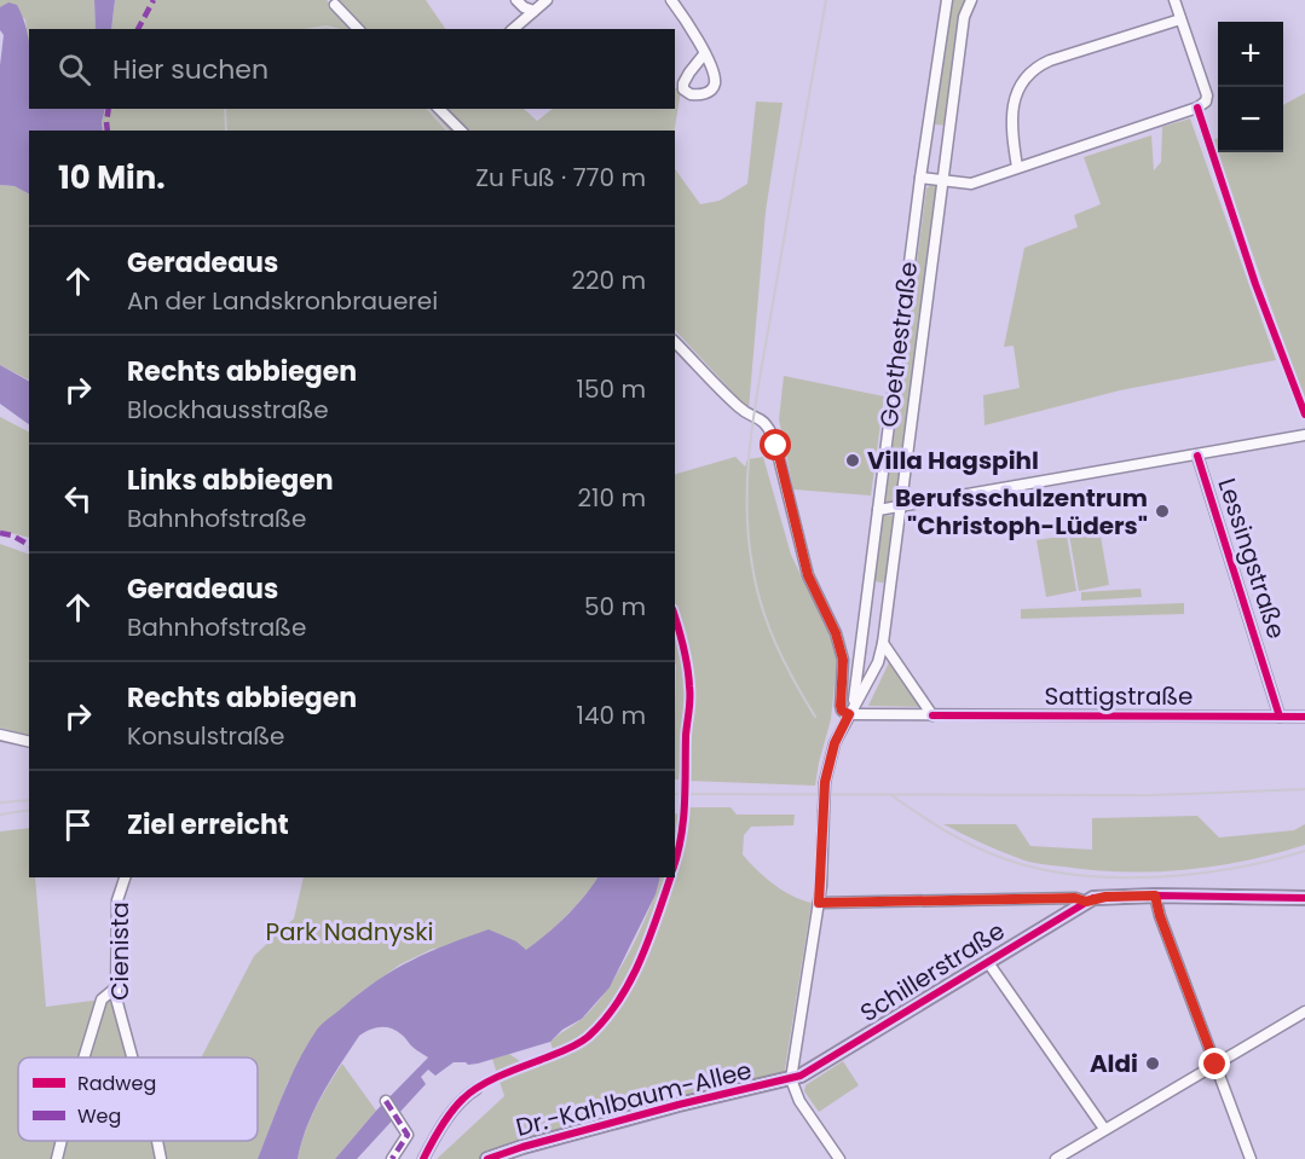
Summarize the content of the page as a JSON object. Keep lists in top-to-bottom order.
{
  "streets": {
    "main road": ["Schillerstraße", "Dr.-Kahlbaum-Allee"],
    "street": [
      "Goethestraße",
      "Lessingstraße",
      "Sattigstraße",
      "Cienista"
    ]
  },
  "crossings": [
    ["Goethestraße", "Sattigstraße"],
    ["Lessingstraße", "Sattigstraße"],
    ["Schillerstraße", "Dr.-Kahlbaum-Allee"]
  ],
  "parks": ["Park Nadnyski"],
  "places": ["Villa Hagspihl", "Berufsschulzentrum \"Christoph-Lüders\"", "Aldi"],
  "legend": ["Radweg", "Weg"],
  "page": {
    "map_buttons": ["+", "−"],
    "search": "Hier suchen",
    "heading": ["10 Min.", "Zu Fuß · 770 m"],
    "list": [
      ["Geradeaus", "An der Landskronbrauerei", "220 m"],
      ["Rechts abbiegen", "Blockhausstraße", "150 m"],
      ["Links abbiegen", "Bahnhofstraße", "210 m"],
      ["Geradeaus", "Bahnhofstraße", "50 m"],
      ["Rechts abbiegen", "Konsulstraße", "140 m"],
      "Ziel erreicht"
    ]
  }
}
